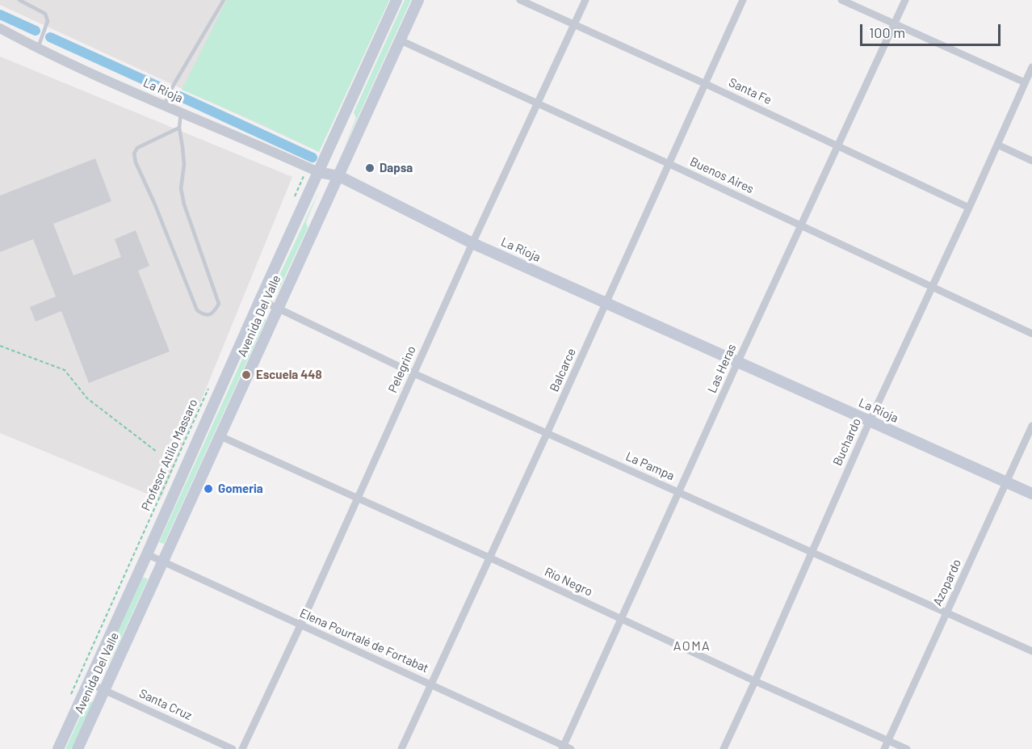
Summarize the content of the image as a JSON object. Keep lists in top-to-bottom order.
{
  "streets": {
    "main road": ["La Rioja", "Avenida Del Valle"],
    "street": [
      "Santa Fe",
      "Buenos Aires",
      "Las Heras",
      "Pelegrino",
      "Balcarce",
      "Buchardo",
      "La Pampa",
      "Río Negro",
      "Azopardo",
      "Elena Pourtalé de Fortabat",
      "Santa Cruz"
    ],
    "path": ["Profesor Atilio Massaro"]
  },
  "crossings": [
    ["La Rioja", "Avenida Del Valle"],
    ["La Rioja", "Las Heras"],
    ["La Rioja", "Pelegrino"],
    ["La Rioja", "Balcarce"],
    ["La Rioja", "Buchardo"],
    ["La Rioja", "Azopardo"],
    ["Santa Fe", "Las Heras"],
    ["Santa Fe", "Pelegrino"],
    ["Santa Fe", "Balcarce"],
    ["Santa Fe", "Buchardo"],
    ["Buenos Aires", "Avenida Del Valle"],
    ["Buenos Aires", "Las Heras"],
    ["Buenos Aires", "Pelegrino"],
    ["Buenos Aires", "Balcarce"],
    ["Buenos Aires", "Buchardo"],
    ["Avenida Del Valle", "La Pampa"],
    ["Avenida Del Valle", "Río Negro"],
    ["Avenida Del Valle", "Elena Pourtalé de Fortabat"],
    ["Avenida Del Valle", "Santa Cruz"],
    ["Las Heras", "La Pampa"],
    ["Las Heras", "Río Negro"],
    ["Las Heras", "Elena Pourtalé de Fortabat"],
    ["Pelegrino", "La Pampa"],
    ["Pelegrino", "Río Negro"],
    ["Pelegrino", "Elena Pourtalé de Fortabat"],
    ["Balcarce", "La Pampa"],
    ["Balcarce", "Río Negro"],
    ["Balcarce", "Elena Pourtalé de Fortabat"],
    ["Buchardo", "La Pampa"],
    ["Buchardo", "Río Negro"],
    ["La Pampa", "Azopardo"],
    ["Río Negro", "Azopardo"]
  ],
  "districts": ["AOMA"],
  "places": ["Dapsa", "Escuela 448", "Gomeria"],
  "scale_bar": "100 m"
}
